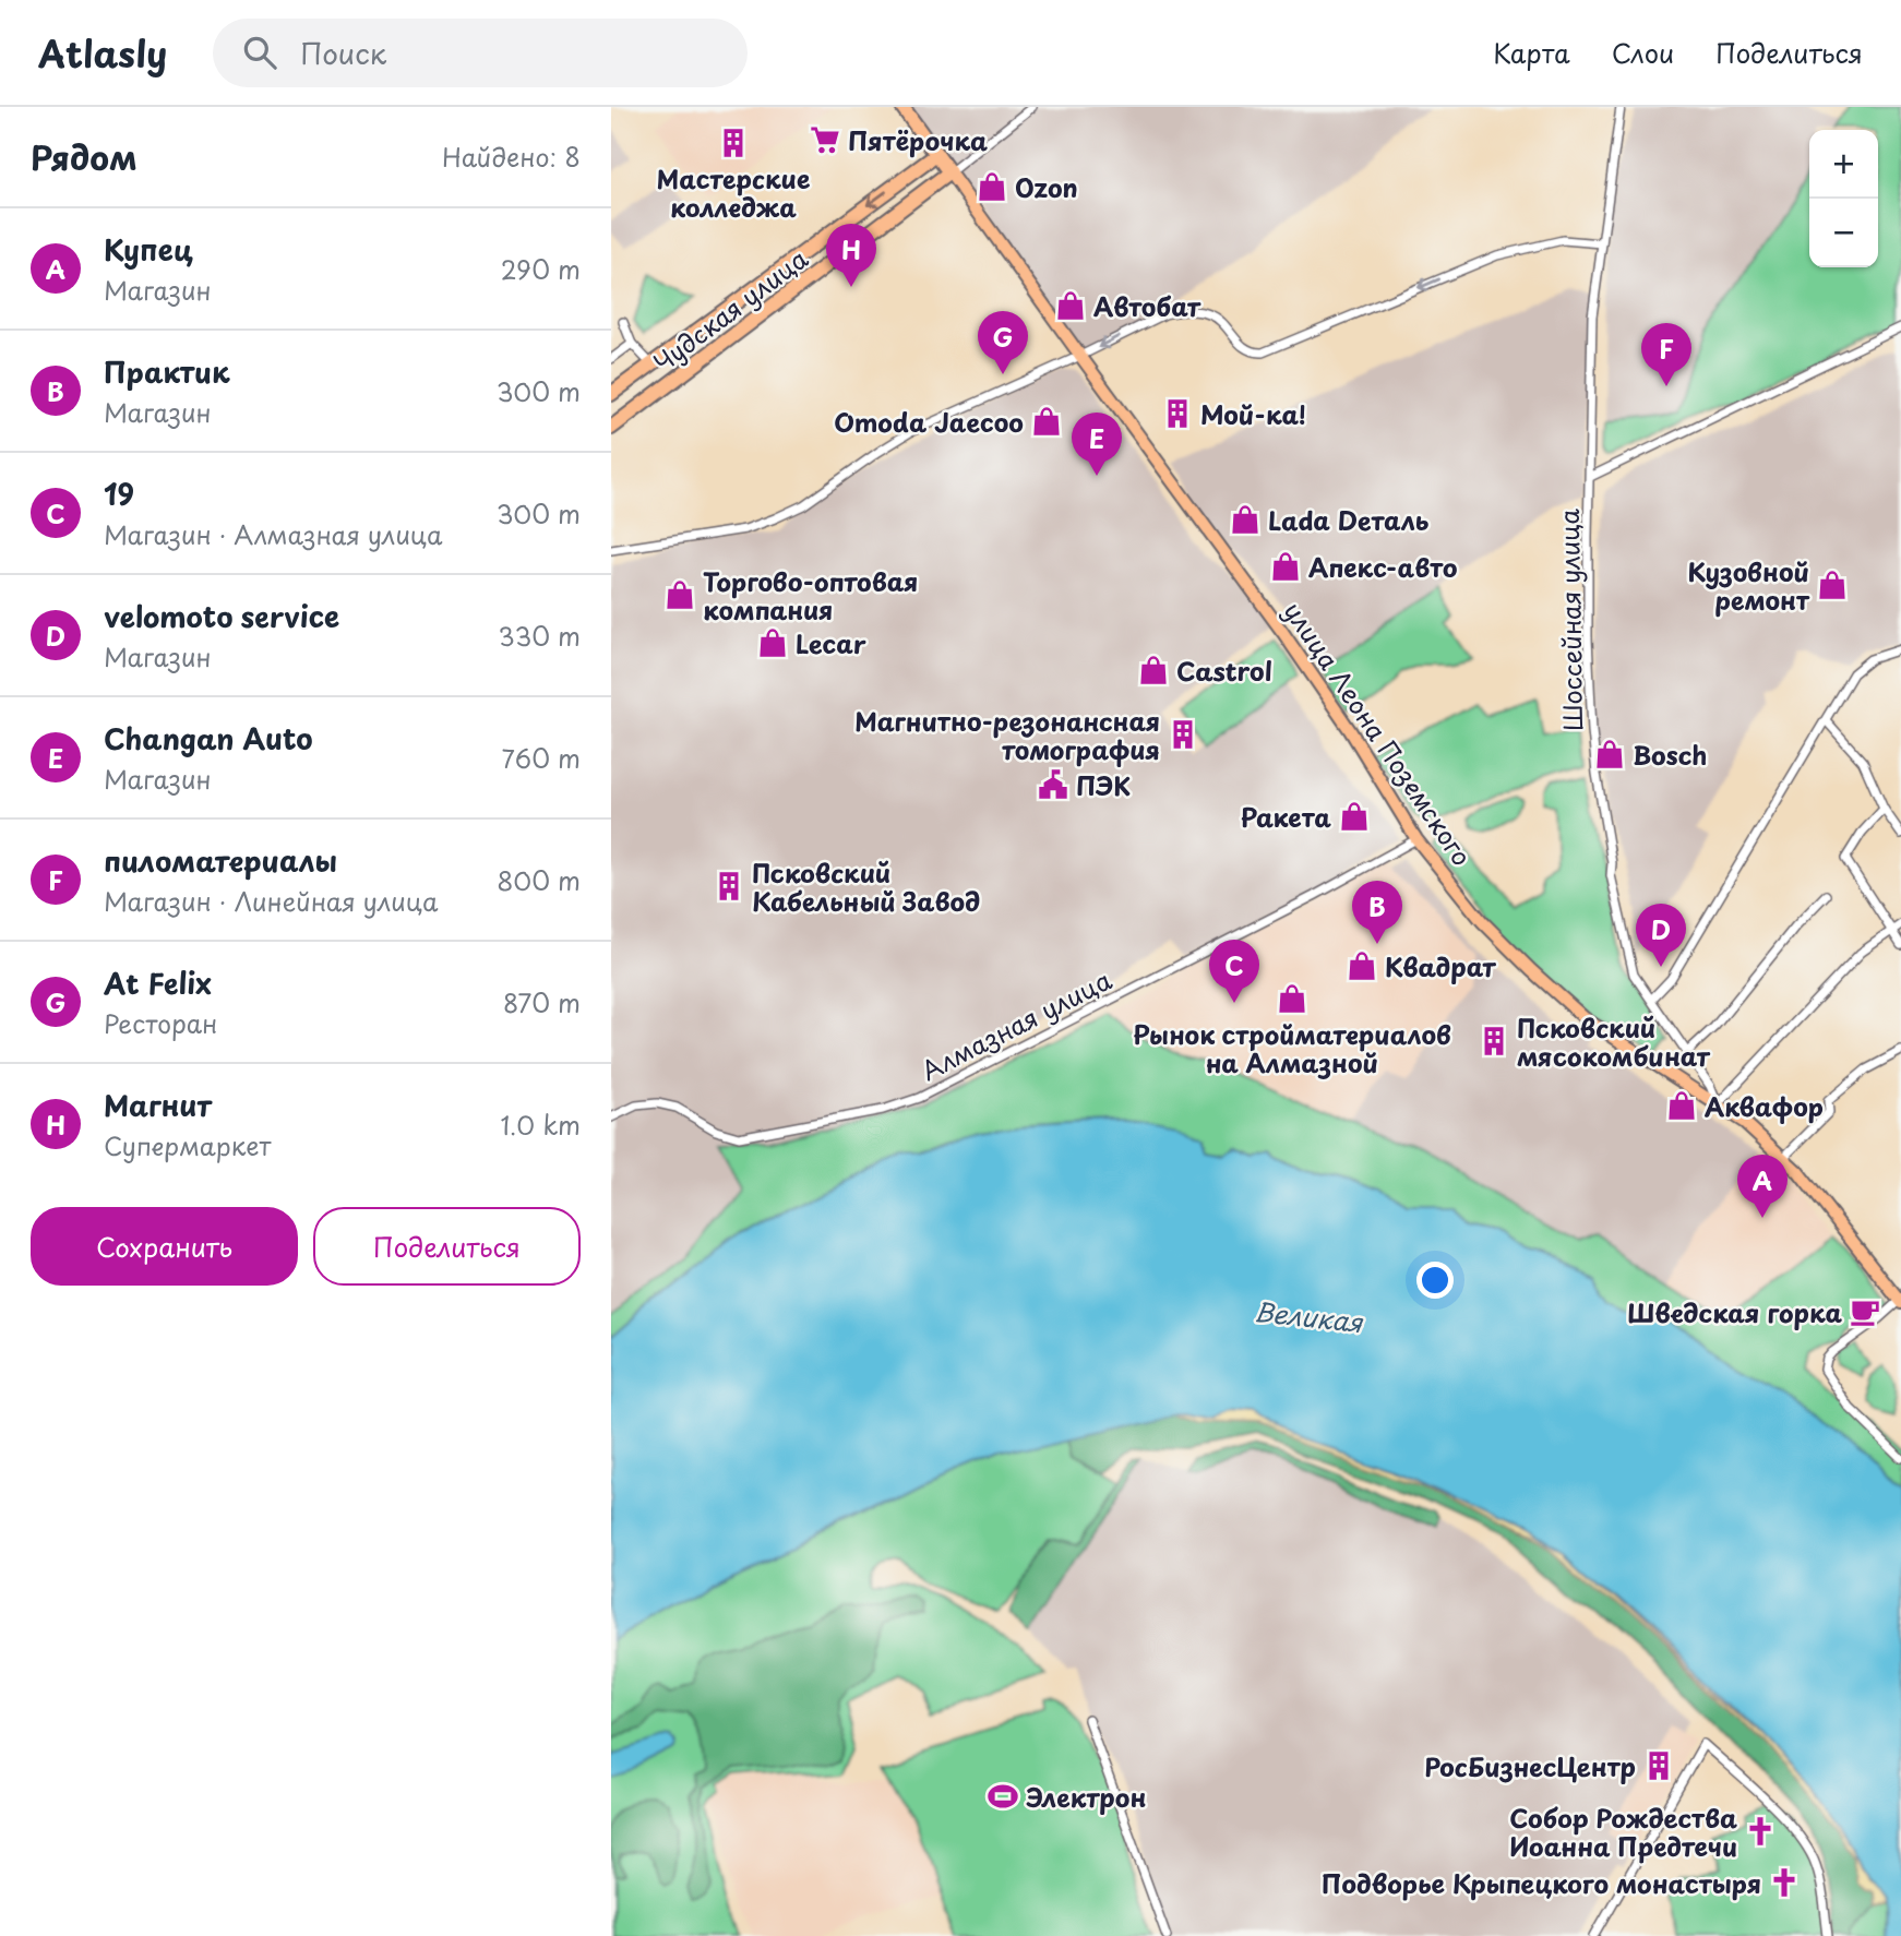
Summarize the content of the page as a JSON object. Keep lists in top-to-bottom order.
{
  "streets": {
    "highway": ["Чудская улица", "улица Леона Поземского"],
    "street": ["Шоссейная улица", "Алмазная улица"]
  },
  "crossings": [
    ["Чудская улица", "улица Леона Поземского"],
    ["Шоссейная улица", "улица Леона Поземского"],
    ["улица Леона Поземского", "Алмазная улица"]
  ],
  "water": ["Великая"],
  "places": {
    "supermarket": ["Пятёрочка"],
    "building": [
      "Мастерские колледжа",
      "Мой-ка!",
      "Магнитно-резонансная томография",
      "Псковский Кабельный Завод",
      "Псковский мясокомбинат",
      "РосБизнесЦентр"
    ],
    "shop": [
      "Ozon",
      "Автобат",
      "Omoda Jaecoo",
      "Lada Dеталь",
      "Апекс-авто",
      "Кузовной ремонт",
      "Торгово-оптовая компания",
      "Lecar",
      "Castrol",
      "Bosch",
      "Ракета",
      "Квадрат",
      "Рынок стройматериалов на Алмазной",
      "Аквафор"
    ],
    "public building": ["ПЭК"],
    "cafe": ["Шведская горка"],
    "sports": ["Электрон"],
    "church": ["Собор Рождества Иоанна Предтечи", "Подворье Крыпецкого монастыря"]
  },
  "page": {
    "header": "Atlasly",
    "search": "Поиск",
    "nav": ["Карта", "Слои", "Поделиться"],
    "heading": ["Рядом", "Найдено: 8"],
    "map_buttons": ["+", "−"],
    "list": [
      {
        "mark": "A",
        "name": "Купец",
        "note": "Магазин",
        "value": "290 m"
      },
      {
        "mark": "B",
        "name": "Практик",
        "note": "Магазин",
        "value": "300 m"
      },
      {
        "mark": "C",
        "name": "19",
        "note": "Магазин · Алмазная улица",
        "value": "300 m"
      },
      {
        "mark": "D",
        "name": "velomoto service",
        "note": "Магазин",
        "value": "330 m"
      },
      {
        "mark": "E",
        "name": "Changan Auto",
        "note": "Магазин",
        "value": "760 m"
      },
      {
        "mark": "F",
        "name": "пиломатериалы",
        "note": "Магазин · Линейная улица",
        "value": "800 m"
      },
      {
        "mark": "G",
        "name": "At Felix",
        "note": "Ресторан",
        "value": "870 m"
      },
      {
        "mark": "H",
        "name": "Магнит",
        "note": "Супермаркет",
        "value": "1.0 km"
      }
    ],
    "pins": [
      "H",
      "G",
      "F",
      "E",
      "B",
      "D",
      "C",
      "A"
    ],
    "buttons": ["Сохранить", "Поделиться"]
  }
}
